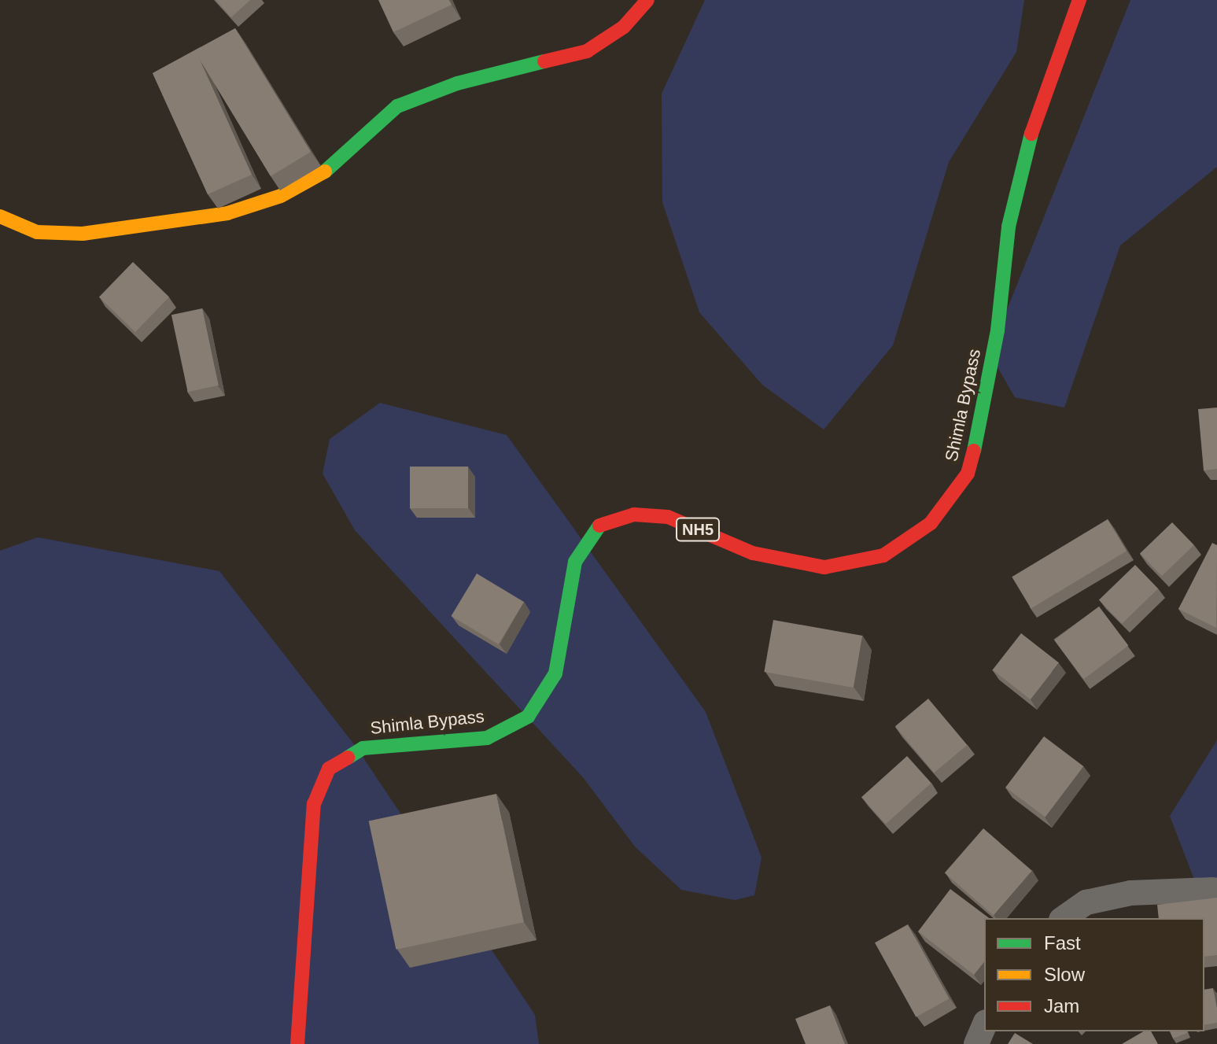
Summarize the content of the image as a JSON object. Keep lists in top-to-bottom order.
{
  "streets": {
    "main road": ["Shimla Bypass", "NH5"]
  },
  "legend": ["Fast", "Slow", "Jam"]
}
